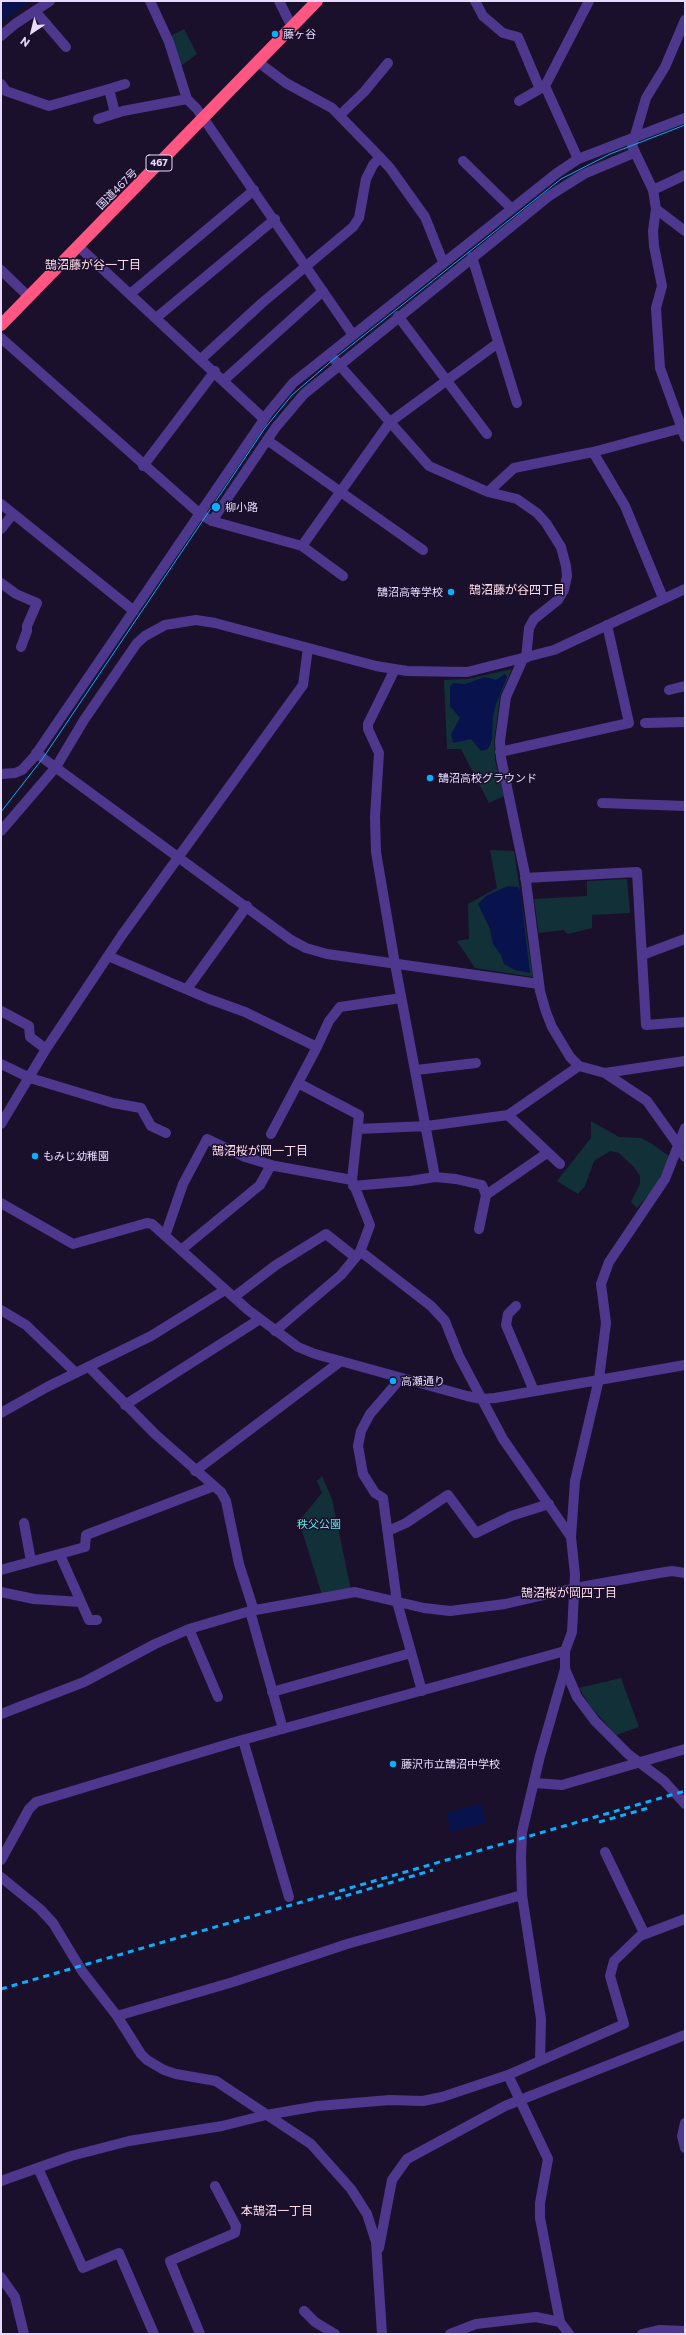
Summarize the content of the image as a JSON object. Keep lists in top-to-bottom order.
{
  "streets": {
    "highway": ["467", "国道467号"]
  },
  "districts": [
    "鵠沼藤が谷一丁目",
    "鵠沼藤が谷四丁目",
    "鵠沼桜が岡一丁目",
    "鵠沼桜が岡四丁目",
    "本鵠沼一丁目"
  ],
  "parks": ["秩父公園"],
  "places": [
    "藤ヶ谷",
    "柳小路",
    "鵠沼高等学校",
    "鵠沼高校グラウンド",
    "もみじ幼稚園",
    "高瀬通り",
    "藤沢市立鵠沼中学校"
  ],
  "north": "bottom left"
}
